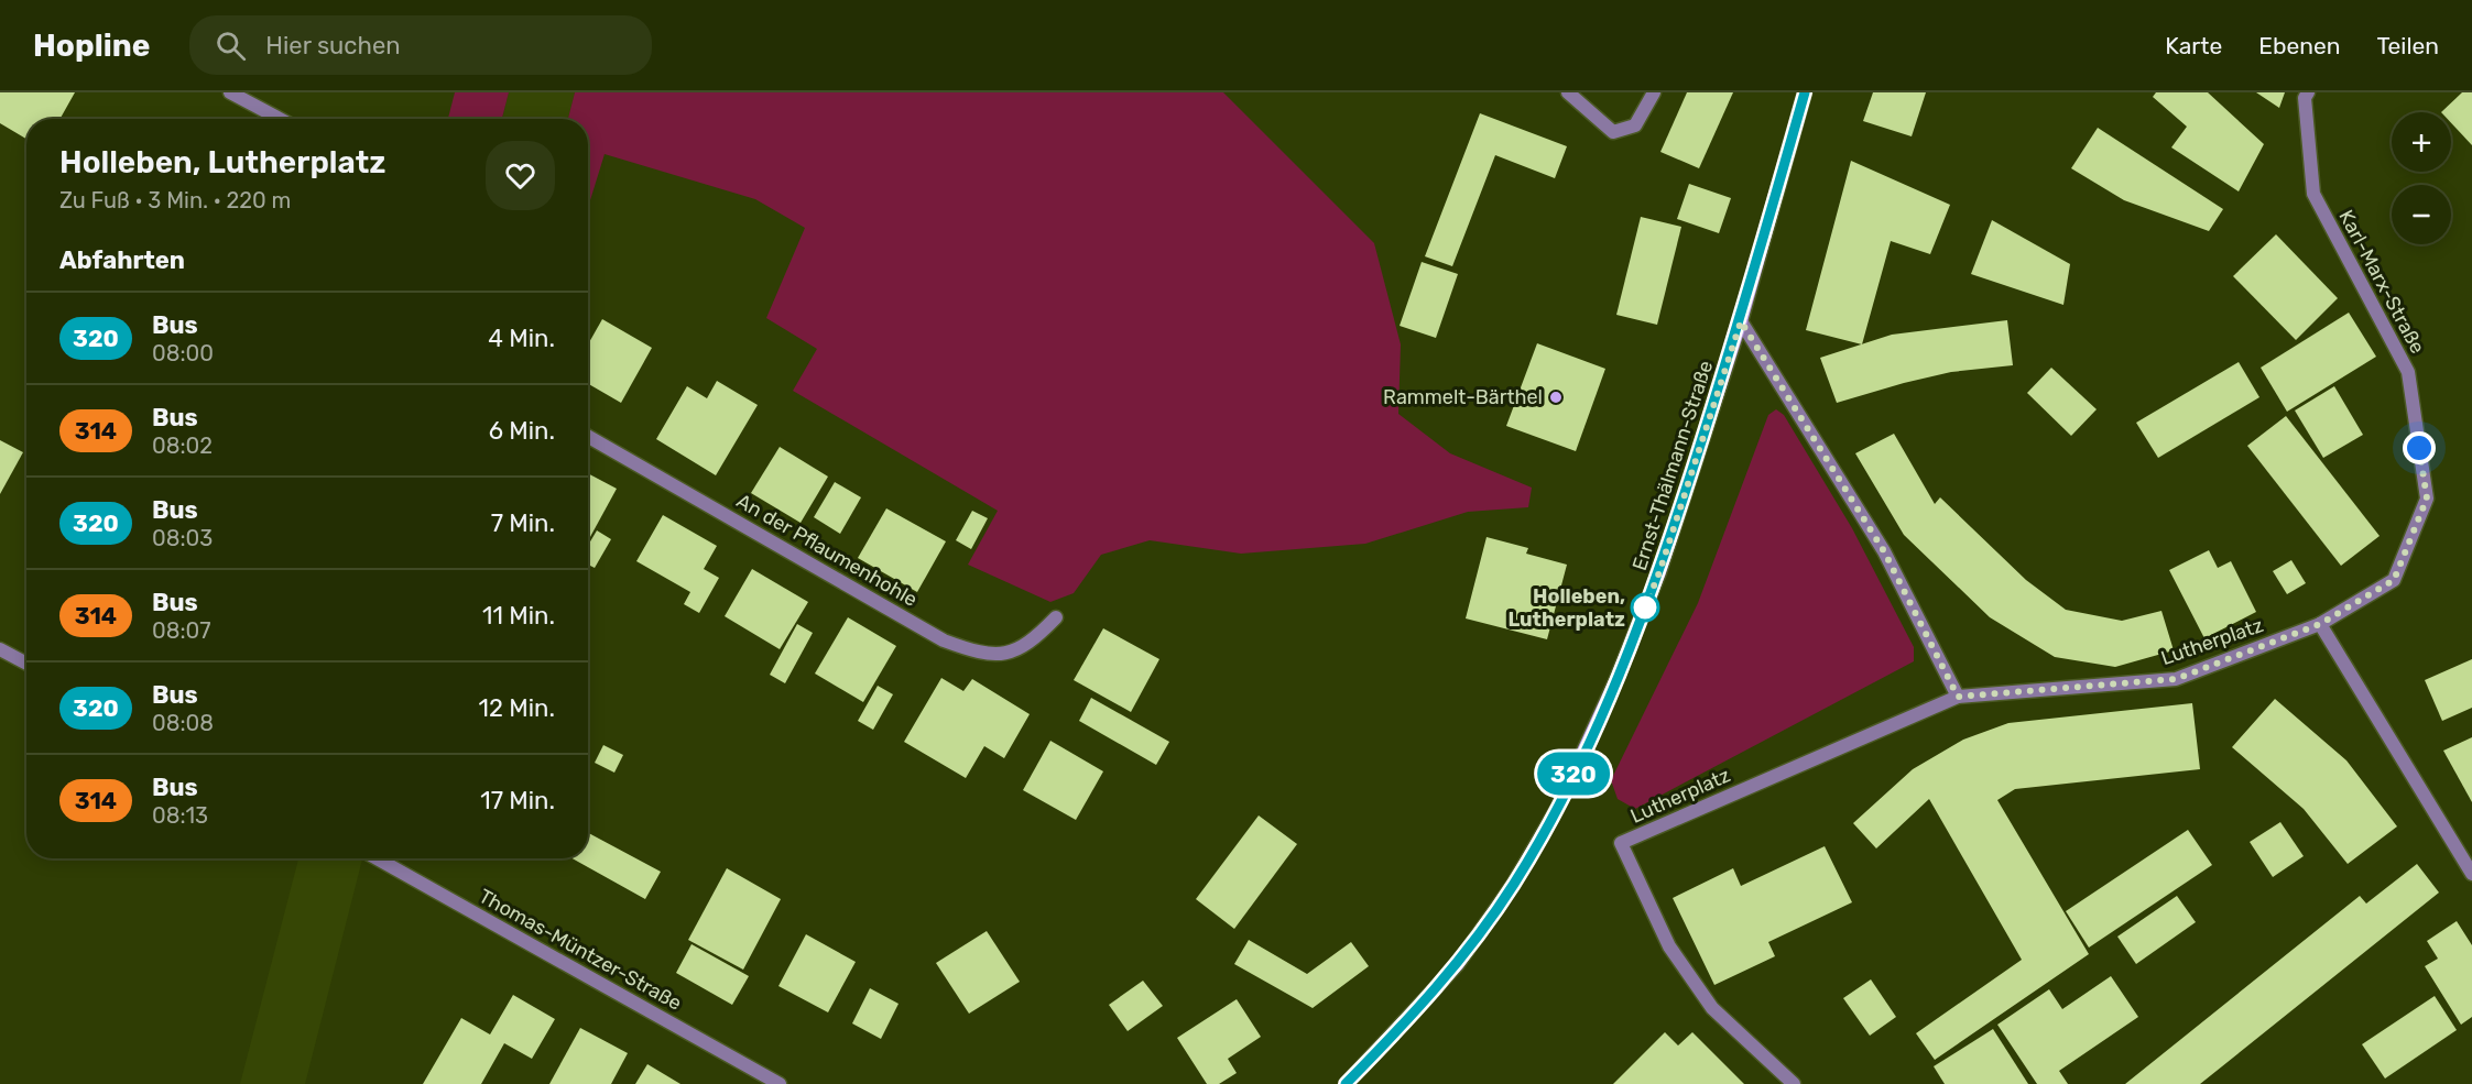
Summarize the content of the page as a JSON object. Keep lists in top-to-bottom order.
{
  "streets": {
    "main road": ["Ernst-Thälmann-Straße"],
    "street": [
      "Karl-Marx-Straße",
      "An der Pflaumenhohle",
      "Lutherplatz",
      "Thomas-Müntzer-Straße"
    ]
  },
  "crossings": [
    ["Karl-Marx-Straße", "Lutherplatz"]
  ],
  "places": ["Rammelt-Bärthel", "Holleben, Lutherplatz"],
  "lines": ["bus line 320"],
  "page": {
    "header": "Hopline",
    "search": "Hier suchen",
    "nav": ["Karte", "Ebenen", "Teilen"],
    "on_map": "320",
    "map_buttons": ["+", "−"],
    "heading": [
      ["Holleben, Lutherplatz", "Zu Fuß · 3 Min. · 220 m"],
      "Abfahrten"
    ],
    "list": [
      {
        "mark": "320",
        "name": "Bus",
        "note": "08:00",
        "value": "4 Min."
      },
      {
        "mark": "314",
        "name": "Bus",
        "note": "08:02",
        "value": "6 Min."
      },
      {
        "mark": "320",
        "name": "Bus",
        "note": "08:03",
        "value": "7 Min."
      },
      {
        "mark": "314",
        "name": "Bus",
        "note": "08:07",
        "value": "11 Min."
      },
      {
        "mark": "320",
        "name": "Bus",
        "note": "08:08",
        "value": "12 Min."
      },
      {
        "mark": "314",
        "name": "Bus",
        "note": "08:13",
        "value": "17 Min."
      }
    ]
  }
}
